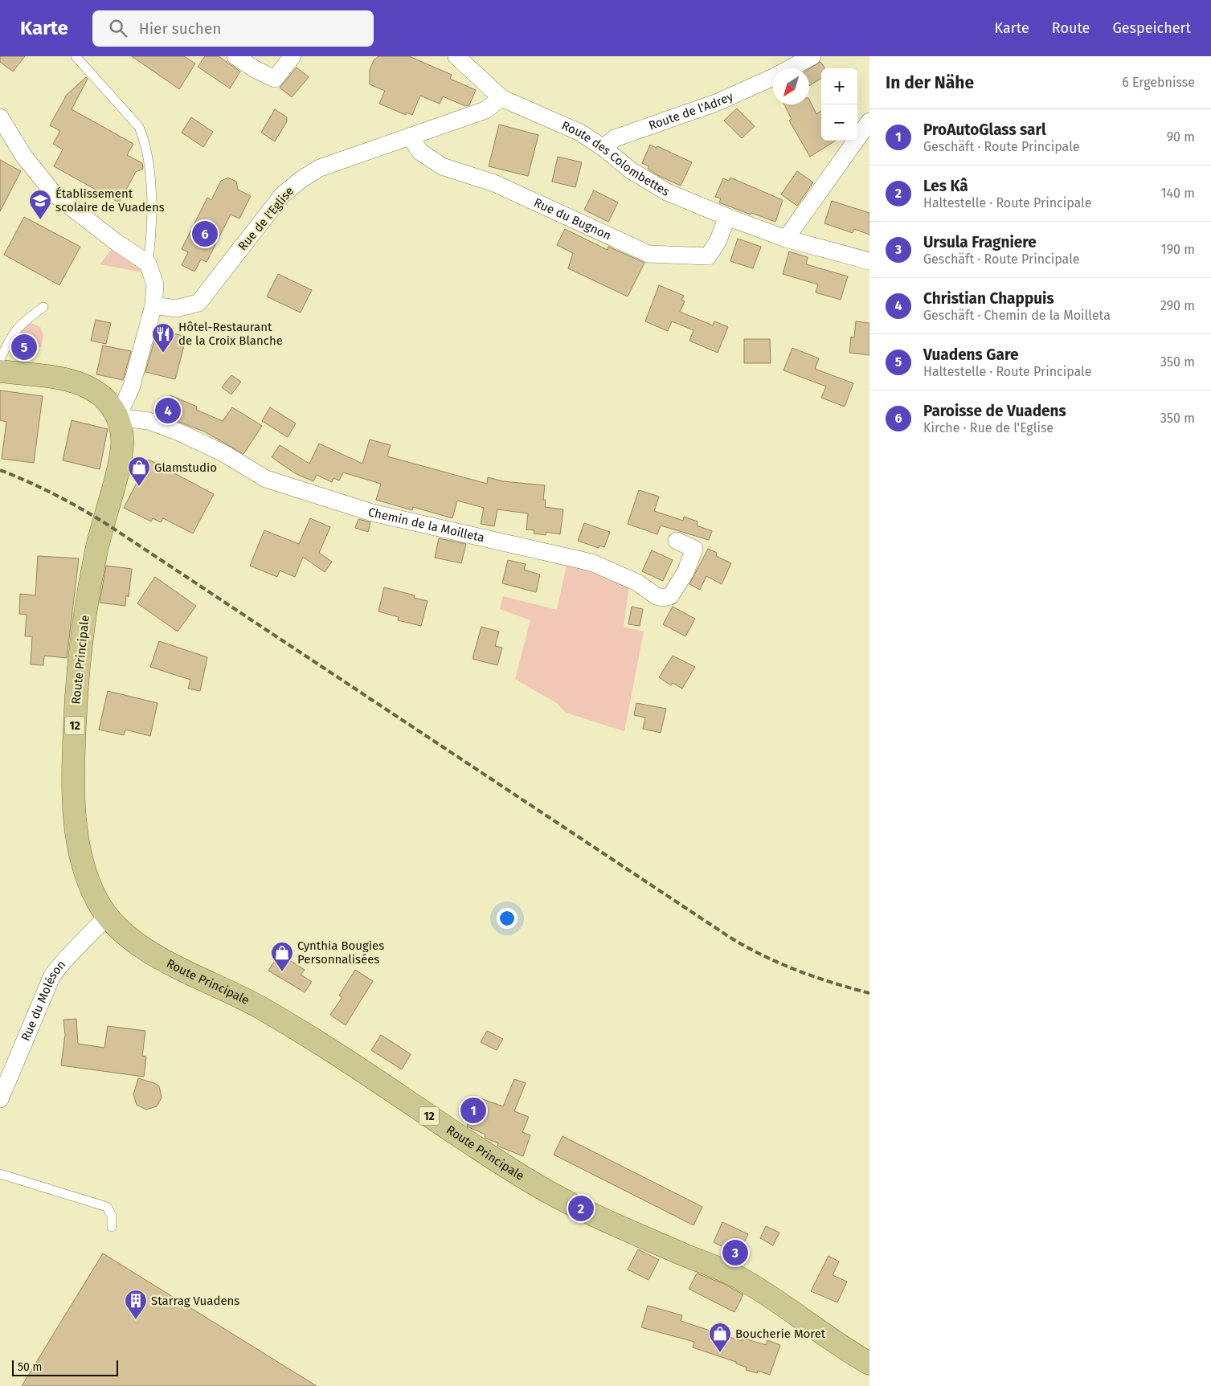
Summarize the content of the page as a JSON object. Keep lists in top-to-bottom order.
{
  "streets": {
    "main road": ["Route Principale", "12"],
    "street": [
      "Route de l'Adrey",
      "Route des Colombettes",
      "Rue de l'Eglise",
      "Rue du Bugnon",
      "Chemin de la Moilleta",
      "Rue du Moléson"
    ]
  },
  "crossings": [
    ["Route de l'Adrey", "Route des Colombettes"],
    ["Route des Colombettes", "Rue de l'Eglise"],
    ["Route des Colombettes", "Rue du Bugnon"],
    ["Rue de l'Eglise", "Rue du Bugnon"],
    ["Chemin de la Moilleta", "Route Principale"],
    ["Route Principale", "Rue du Moléson"]
  ],
  "places": {
    "school or university": ["Établissement scolaire de Vuadens"],
    "restaurant": ["Hôtel-Restaurant de la Croix Blanche"],
    "shop": ["Glamstudio", "Cynthia Bougies Personnalisées", "Boucherie Moret"],
    "building": ["Starrag Vuadens"]
  },
  "scale_bar": "50 m",
  "north": "bottom left",
  "page": {
    "header": "Karte",
    "search": "Hier suchen",
    "nav": ["Karte", "Route", "Gespeichert"],
    "heading": ["In der Nähe", "6 Ergebnisse"],
    "map_buttons": ["+", "−"],
    "list": [
      {
        "mark": "1",
        "name": "ProAutoGlass sarl",
        "note": "Geschäft · Route Principale",
        "value": "90 m"
      },
      {
        "mark": "2",
        "name": "Les Kâ",
        "note": "Haltestelle · Route Principale",
        "value": "140 m"
      },
      {
        "mark": "3",
        "name": "Ursula Fragniere",
        "note": "Geschäft · Route Principale",
        "value": "190 m"
      },
      {
        "mark": "4",
        "name": "Christian Chappuis",
        "note": "Geschäft · Chemin de la Moilleta",
        "value": "290 m"
      },
      {
        "mark": "5",
        "name": "Vuadens Gare",
        "note": "Haltestelle · Route Principale",
        "value": "350 m"
      },
      {
        "mark": "6",
        "name": "Paroisse de Vuadens",
        "note": "Kirche · Rue de l'Eglise",
        "value": "350 m"
      }
    ],
    "pins": [
      "6",
      "5",
      "4",
      "1",
      "2",
      "3"
    ],
    "scale": "50 m"
  }
}
